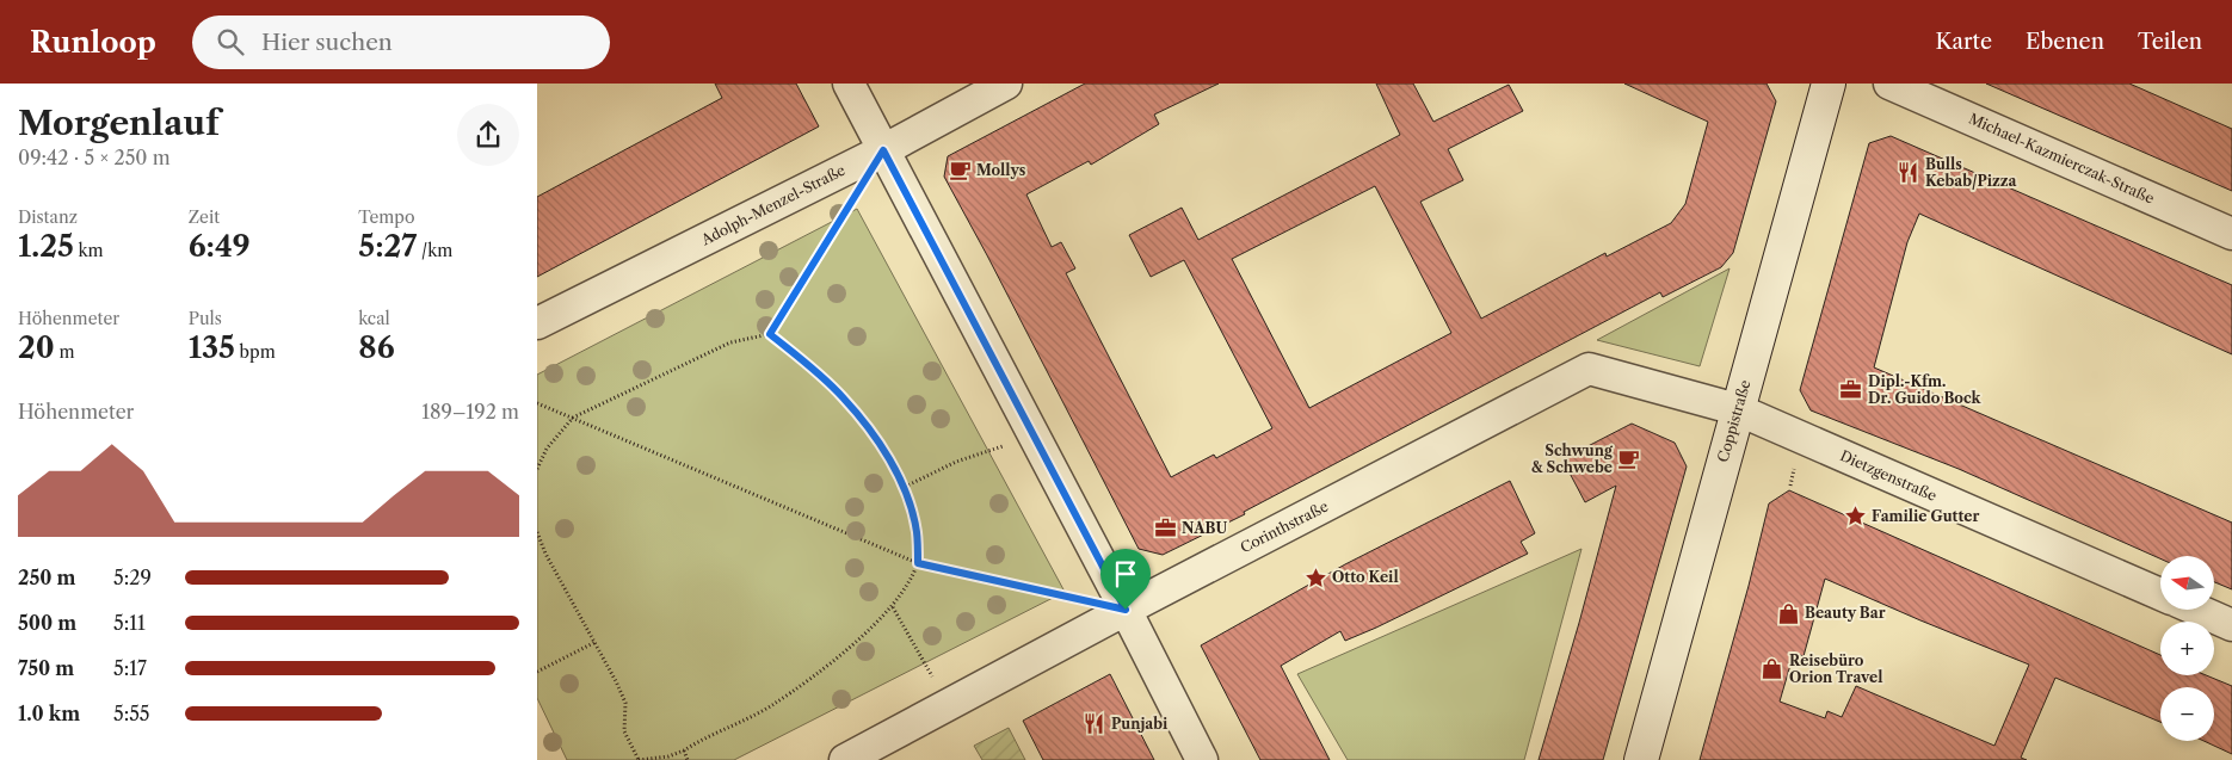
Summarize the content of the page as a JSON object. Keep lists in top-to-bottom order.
{
  "streets": {
    "main road": ["Coppistraße"],
    "street": [
      "Michael-Kazmierczak-Straße",
      "Adolph-Menzel-Straße",
      "Dietzgenstraße",
      "Corinthstraße"
    ]
  },
  "crossings": [
    ["Coppistraße", "Dietzgenstraße"],
    ["Coppistraße", "Corinthstraße"],
    ["Dietzgenstraße", "Corinthstraße"]
  ],
  "places": {
    "cafe": ["Mollys", "Schwung & Schwebe"],
    "restaurant": ["Bulls Kebab/Pizza", "Punjabi"],
    "office": ["Dipl.-Kfm. Dr. Guido Bock", "NABU"],
    "place": ["Familie Gutter", "Otto Keil"],
    "shop": ["Beauty Bar", "Reisebüro Orion Travel"]
  },
  "north": "left",
  "page": {
    "header": "Runloop",
    "search": "Hier suchen",
    "nav": ["Karte", "Ebenen", "Teilen"],
    "heading": ["Morgenlauf", "09:42 · 5 × 250 m"],
    "stats": [
      ["Distanz", "1.25 km"],
      ["Zeit", "6:49"],
      ["Tempo", "5:27 /km"],
      ["Höhenmeter", "20 m"],
      ["Puls", "135 bpm"],
      ["kcal", "86"]
    ],
    "chart": ["Höhenmeter", "189–192 m"],
    "list": [
      {
        "name": "250 m",
        "note": "5:29"
      },
      {
        "name": "500 m",
        "note": "5:11"
      },
      {
        "name": "750 m",
        "note": "5:17"
      },
      {
        "name": "1.0 km",
        "note": "5:55"
      }
    ],
    "map_buttons": ["+", "−"]
  }
}
